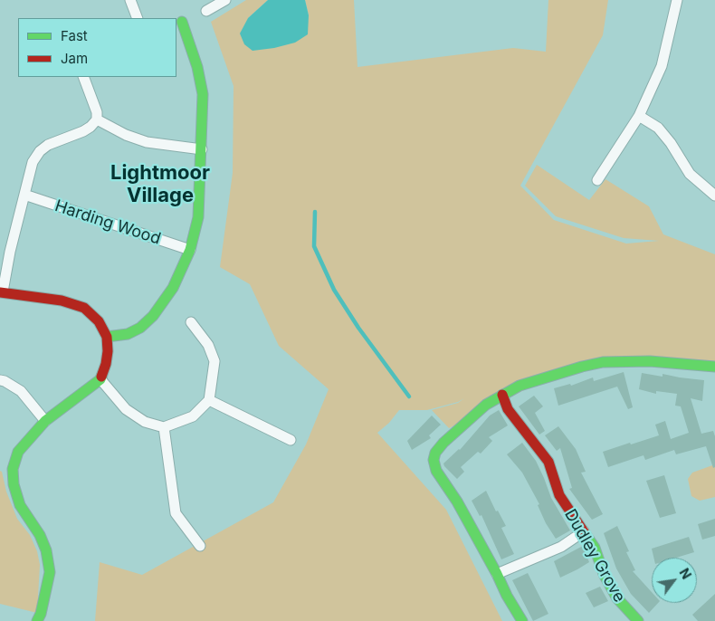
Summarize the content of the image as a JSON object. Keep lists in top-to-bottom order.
{
  "streets": {
    "street": ["Harding Wood", "Dudley Grove"]
  },
  "districts": ["Lightmoor Village"],
  "legend": ["Fast", "Jam"],
  "north": "top right"
}
